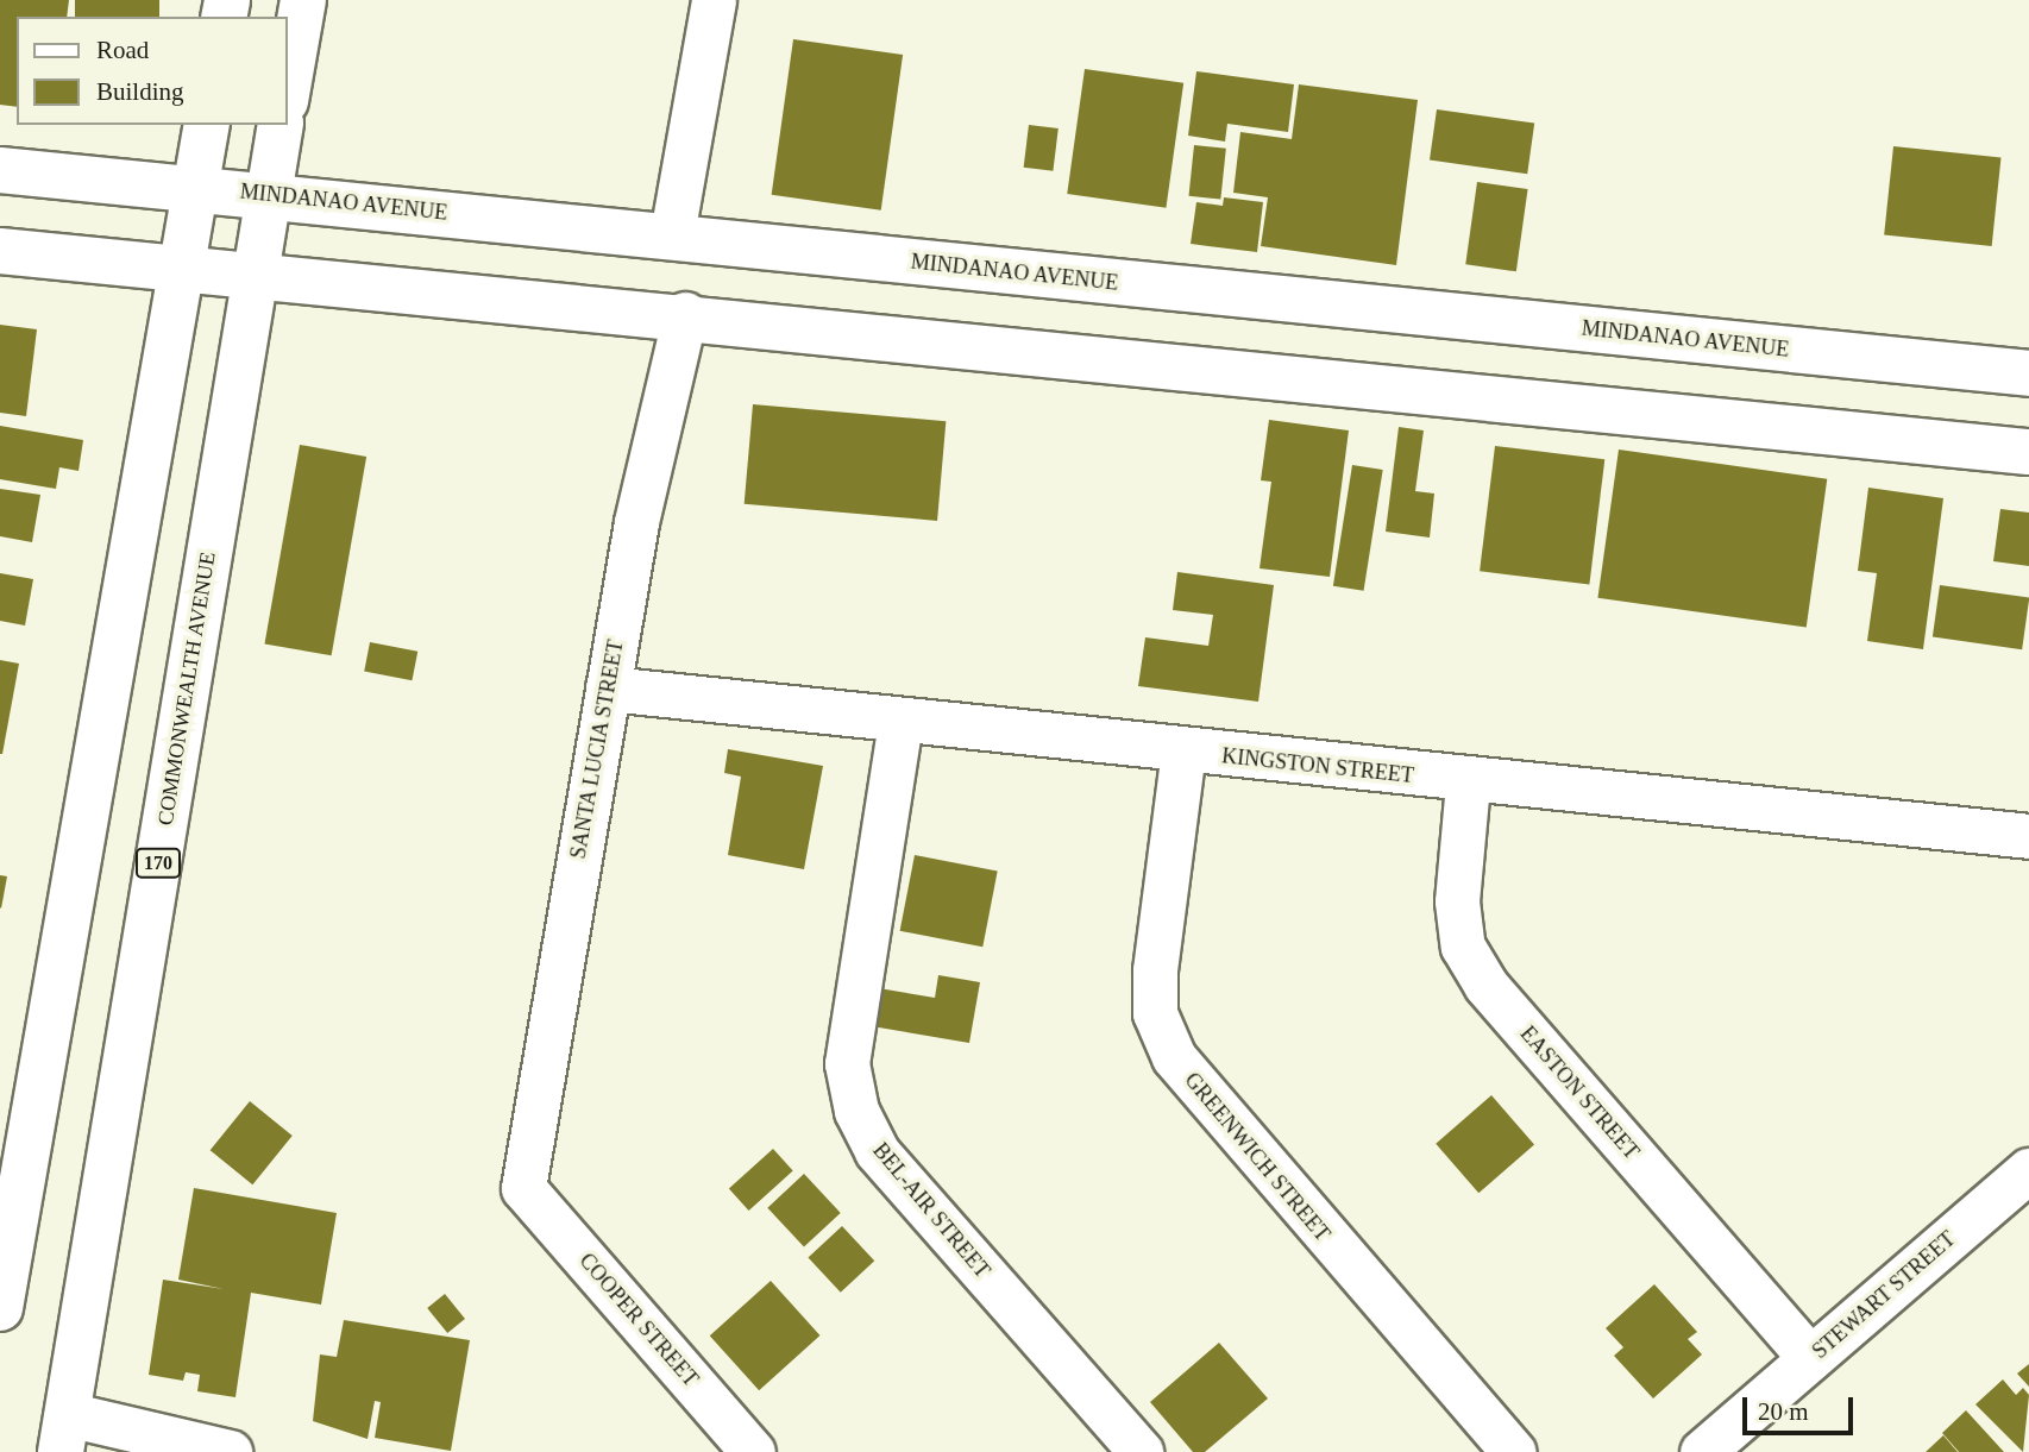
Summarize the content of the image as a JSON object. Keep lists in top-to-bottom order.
{
  "streets": {
    "street": [
      "MINDANAO AVENUE",
      "COMMONWEALTH AVENUE",
      "SANTA LUCIA STREET",
      "KINGSTON STREET",
      "170",
      "EASTON STREET",
      "GREENWICH STREET",
      "BEL-AIR STREET",
      "STEWART STREET",
      "COOPER STREET"
    ]
  },
  "crossings": [
    ["MINDANAO AVENUE", "COMMONWEALTH AVENUE"],
    ["SANTA LUCIA STREET", "KINGSTON STREET"],
    ["SANTA LUCIA STREET", "COOPER STREET"],
    ["KINGSTON STREET", "EASTON STREET"],
    ["KINGSTON STREET", "GREENWICH STREET"],
    ["KINGSTON STREET", "BEL-AIR STREET"],
    ["EASTON STREET", "STEWART STREET"]
  ],
  "legend": ["Road", "Building"],
  "scale_bar": "20 m"
}
